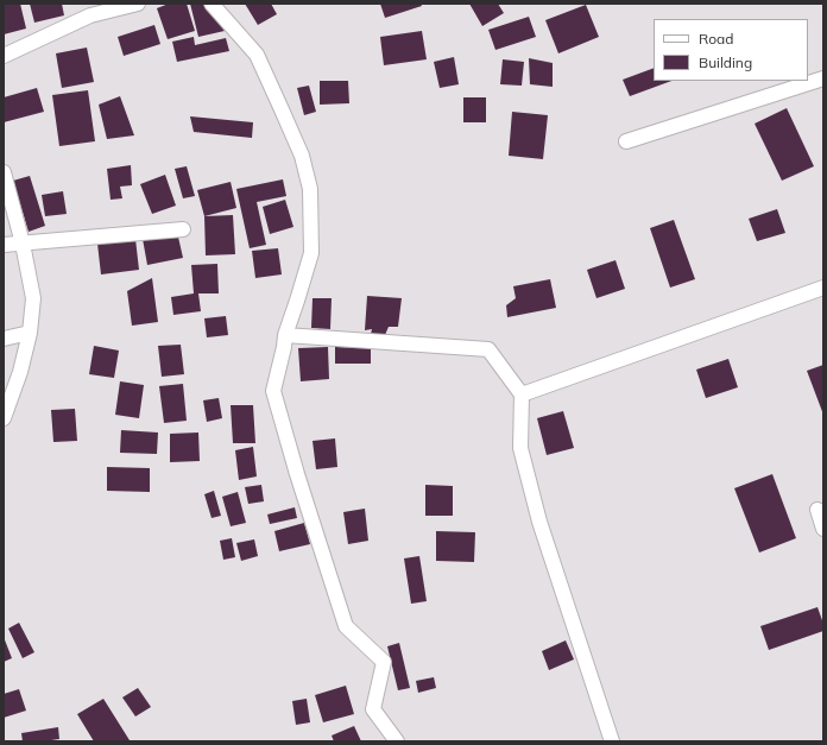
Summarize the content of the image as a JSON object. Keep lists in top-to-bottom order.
{
  "legend": ["Road", "Building"]
}
